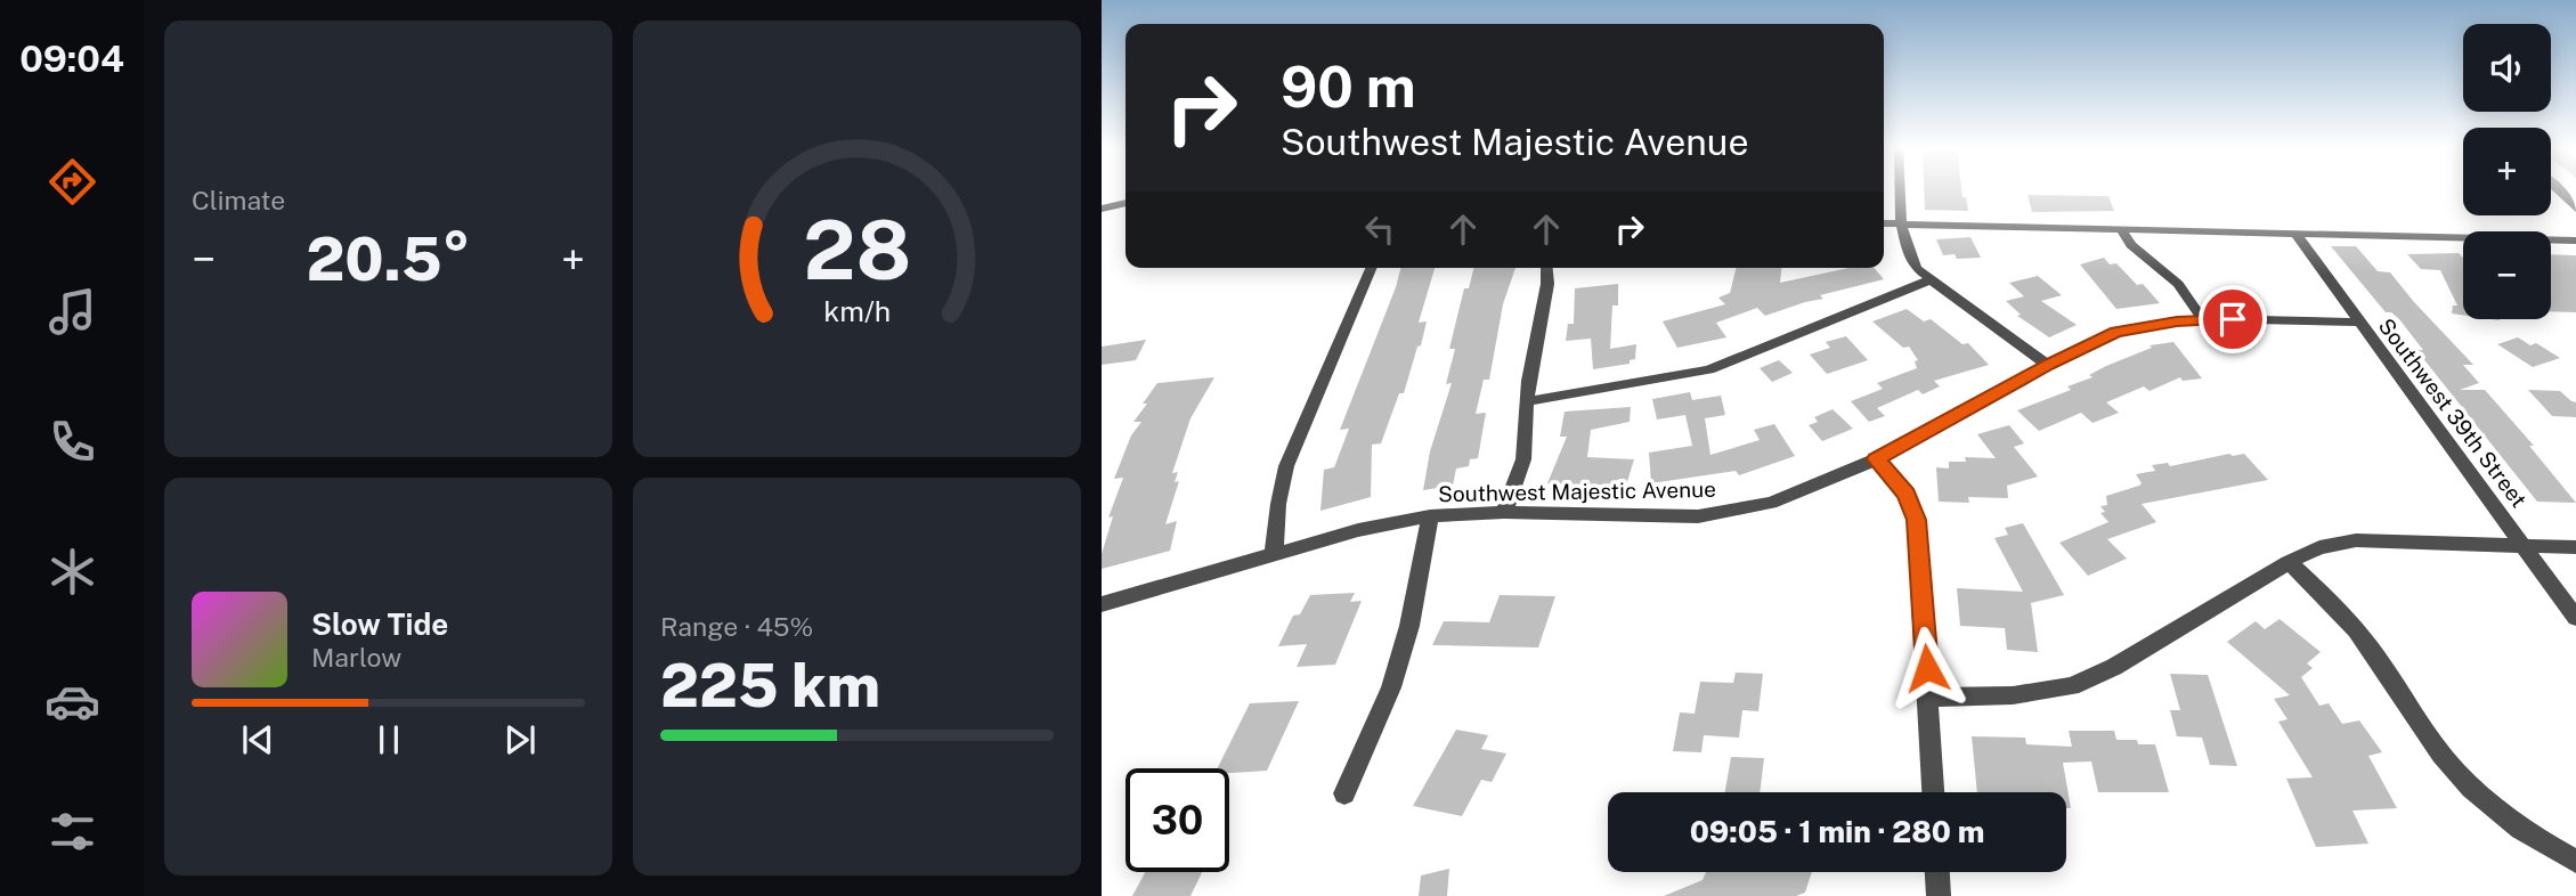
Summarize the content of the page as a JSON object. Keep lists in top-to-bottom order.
{
  "streets": {
    "street": ["Southwest 39th Street", "Southwest Majestic Avenue"]
  },
  "crossings": [
    ["Southwest 39th Street", "Southwest Majestic Avenue"]
  ],
  "page": {
    "tabs": "09:04",
    "tile": [
      "Climate",
      ["Range · 45%", "225 km"]
    ],
    "map_buttons": ["+", "−"],
    "turn": ["90 m", "Southwest Majestic Avenue"],
    "heat": ["−", "20.5°", "+"],
    "song": ["Slow Tide", "Marlow"],
    "limit": "30",
    "trip": "09:05 · 1 min · 280 m",
    "gauge": ["28", "km/h"]
  }
}
